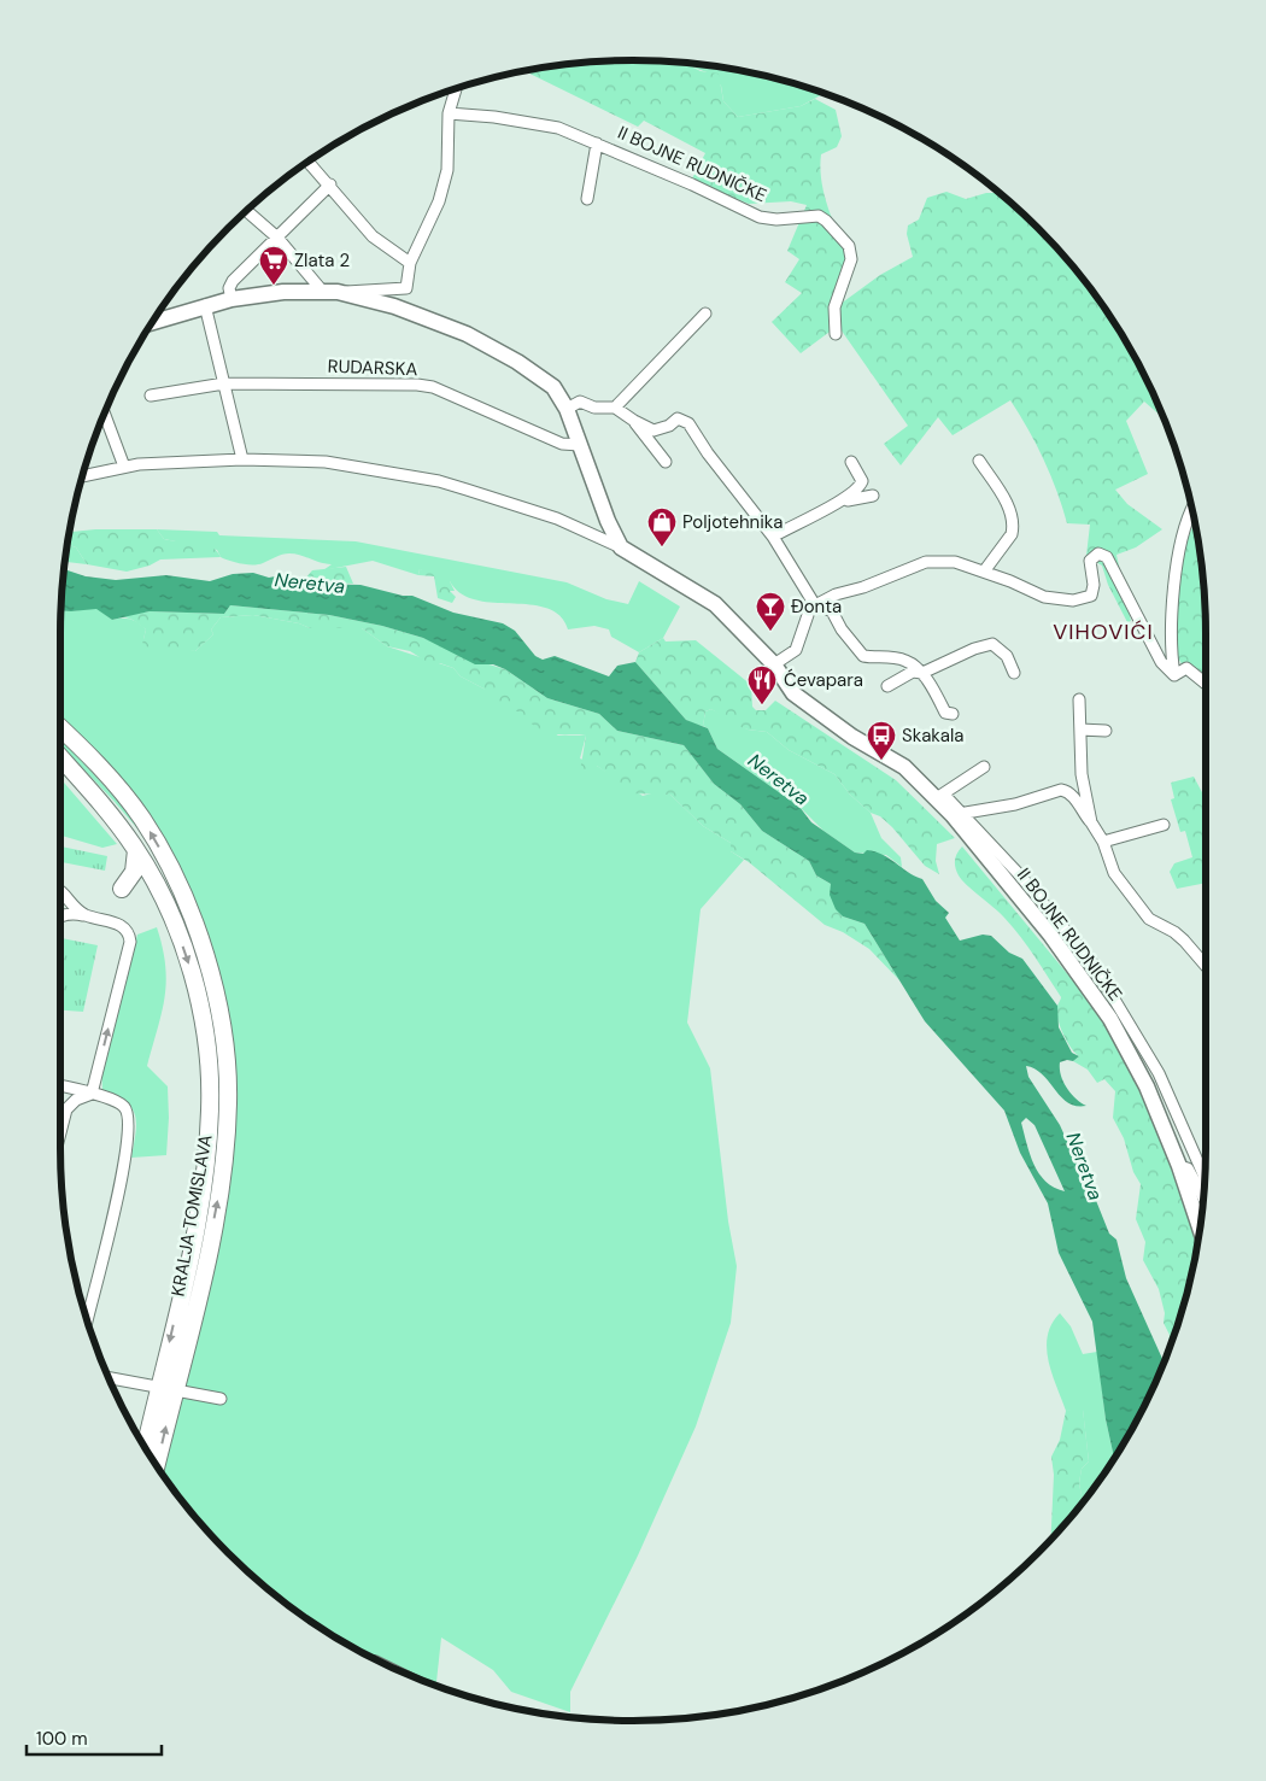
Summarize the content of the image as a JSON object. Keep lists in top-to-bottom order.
{
  "streets": {
    "main road": ["KRALJA TOMISLAVA"],
    "street": ["II BOJNE RUDNIČKE", "RUDARSKA"]
  },
  "districts": ["VIHOVIĆI"],
  "water": ["Neretva"],
  "places": {
    "supermarket": ["Zlata 2"],
    "shop": ["Poljotehnika"],
    "bar": ["Đonta"],
    "restaurant": ["Ćevapara"],
    "bus stop": ["Skakala"]
  },
  "scale_bar": "100 m"
}
